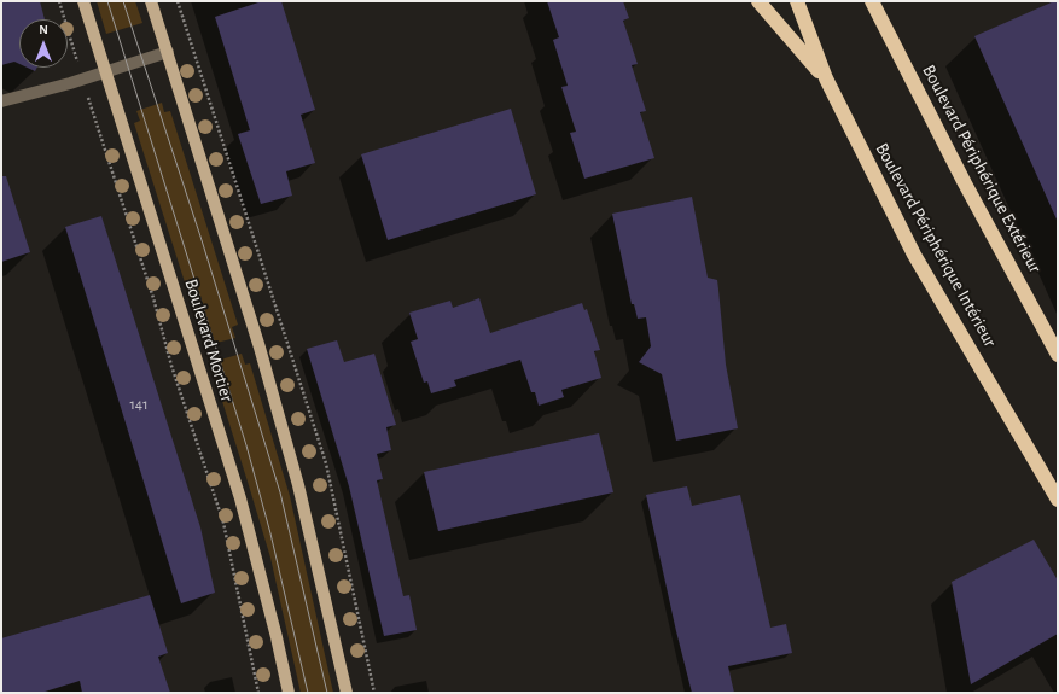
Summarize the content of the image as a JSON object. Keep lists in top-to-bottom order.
{
  "streets": {
    "highway": ["Boulevard Périphérique Extérieur", "Boulevard Périphérique Intérieur"],
    "main road": ["Boulevard Mortier"]
  },
  "house_numbers": ["141"],
  "north": "top"
}
